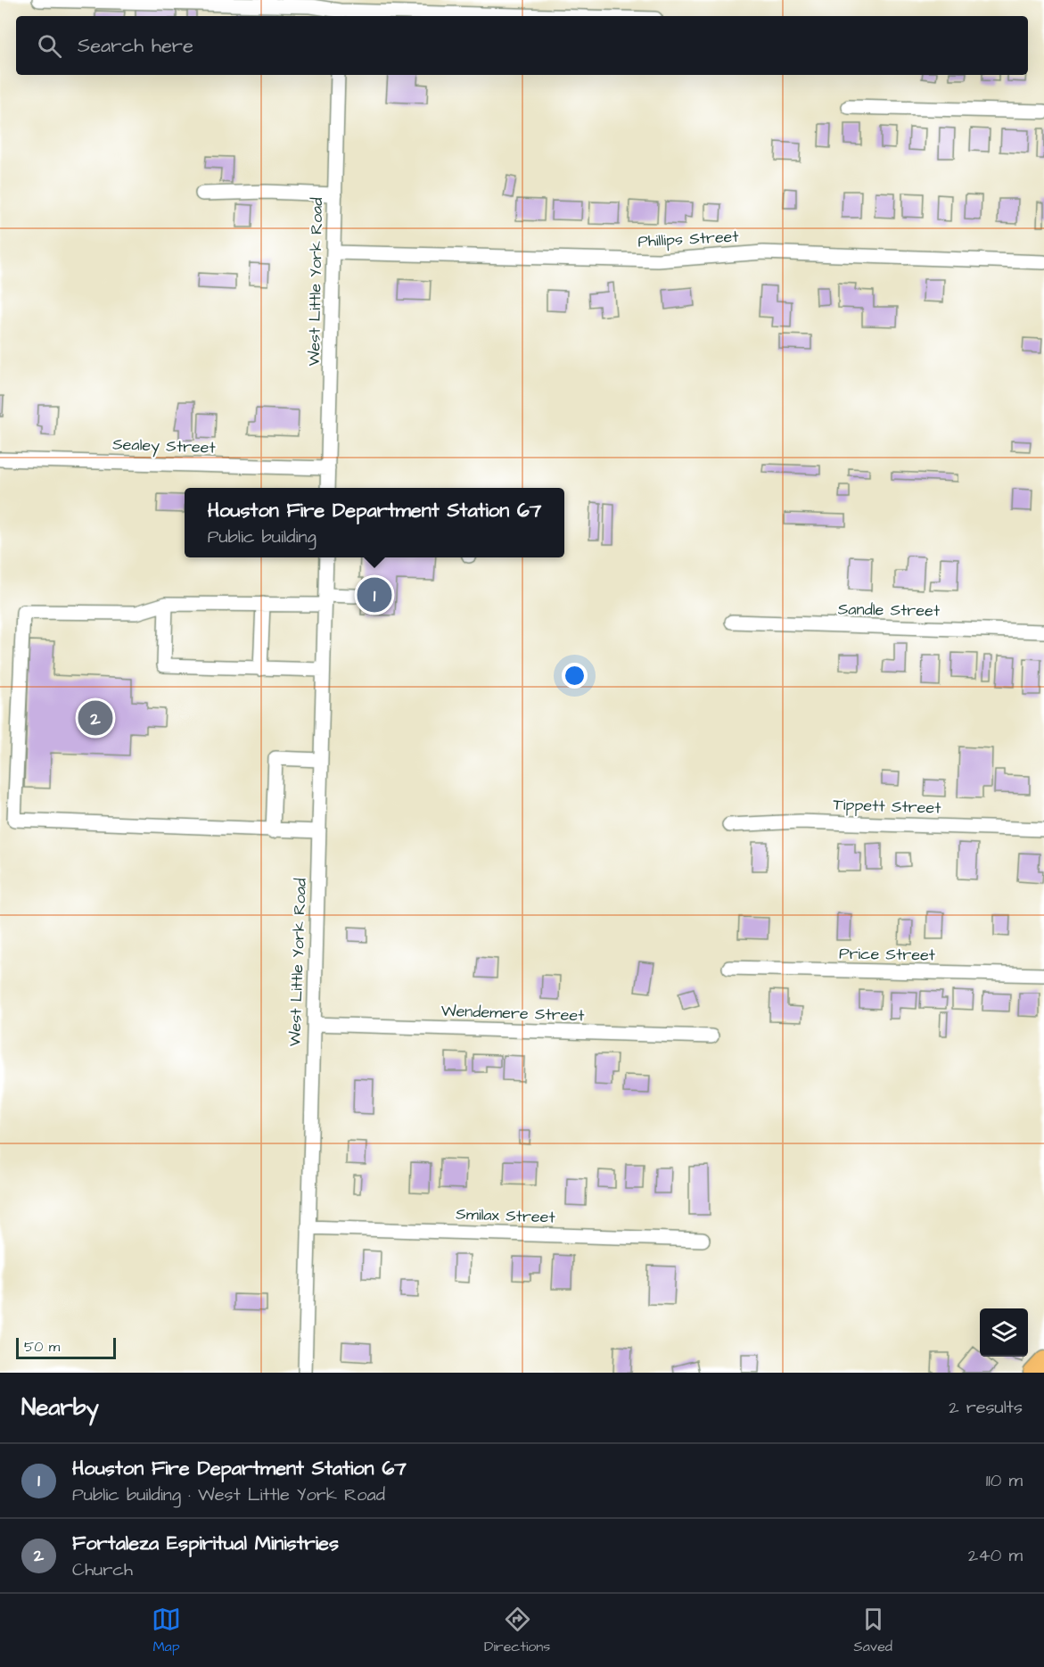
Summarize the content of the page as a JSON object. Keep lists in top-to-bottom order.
{
  "streets": {
    "street": [
      "Phillips Street",
      "West Little York Road",
      "Sealey Street",
      "Sandle Street",
      "Tippett Street",
      "Price Street",
      "Wendemere Street",
      "Smilax Street"
    ]
  },
  "crossings": [
    ["Phillips Street", "West Little York Road"],
    ["West Little York Road", "Sealey Street"],
    ["West Little York Road", "Wendemere Street"],
    ["West Little York Road", "Smilax Street"]
  ],
  "scale_bar": "50 m",
  "page": {
    "search": "Search here",
    "popup": ["Houston Fire Department Station 67", "Public building"],
    "pins": ["1", "2"],
    "scale": "50 m",
    "heading": ["Nearby", "2 results"],
    "list": [
      {
        "mark": "1",
        "name": "Houston Fire Department Station 67",
        "note": "Public building · West Little York Road",
        "value": "110 m"
      },
      {
        "mark": "2",
        "name": "Fortaleza Espiritual Ministries",
        "note": "Church",
        "value": "240 m"
      }
    ],
    "nav": ["Map", "Directions", "Saved"]
  }
}
